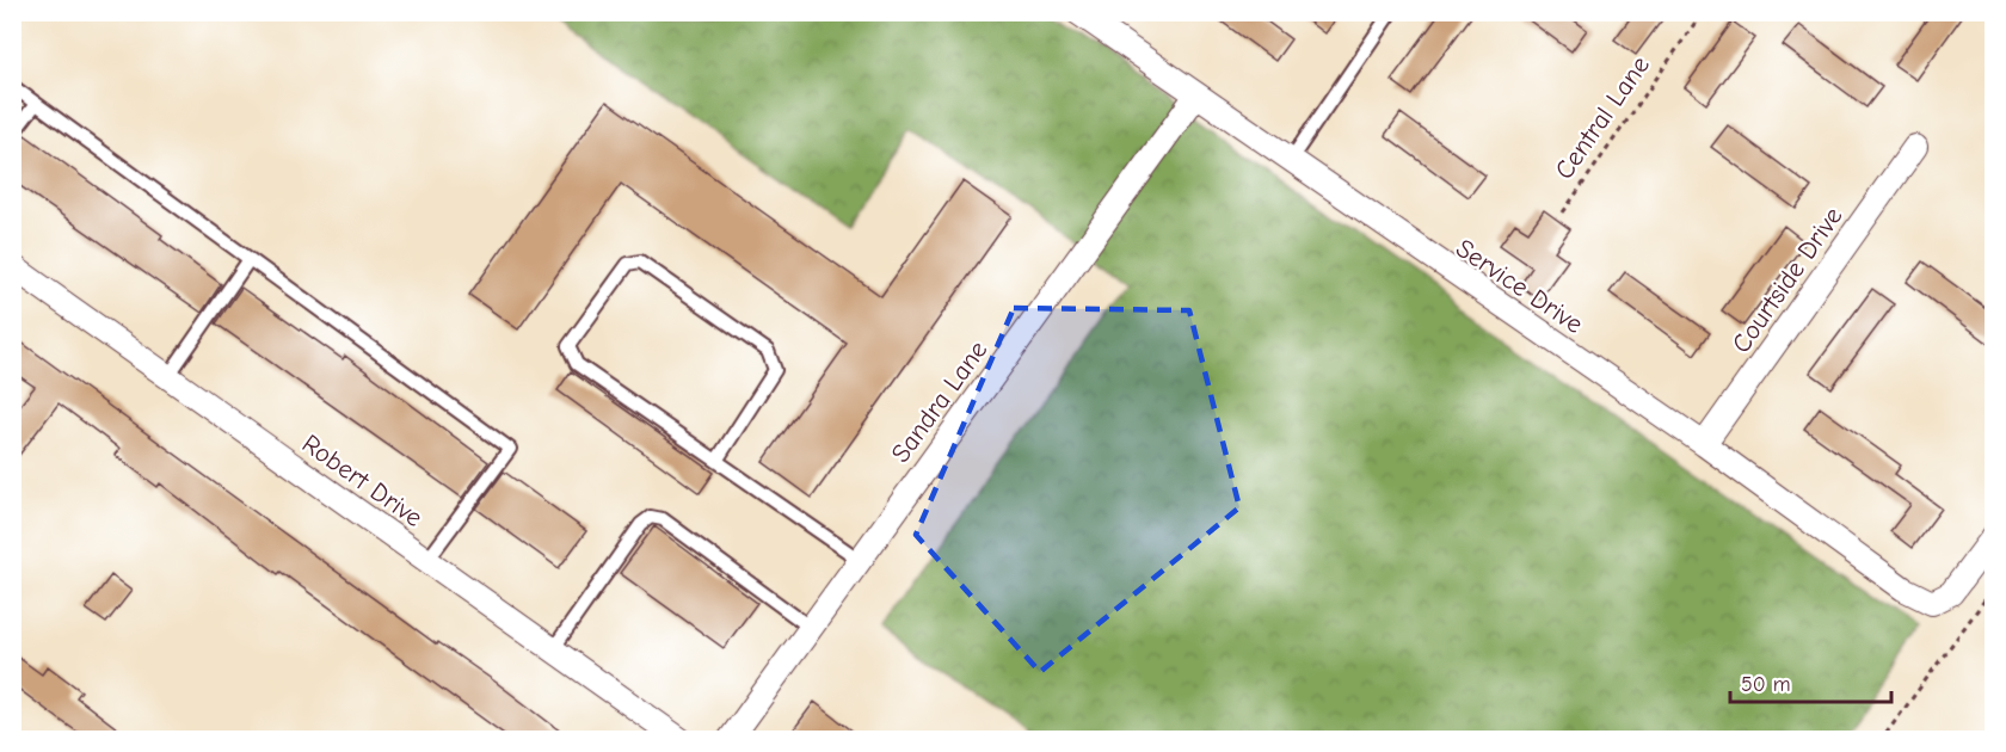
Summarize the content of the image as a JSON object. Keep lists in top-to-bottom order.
{
  "streets": {
    "street": [
      "Courtside Drive",
      "Service Drive",
      "Sandra Lane",
      "Robert Drive"
    ],
    "path": ["Central Lane"]
  },
  "crossings": [
    ["Courtside Drive", "Service Drive"],
    ["Service Drive", "Sandra Lane"]
  ],
  "scale_bar": "50 m"
}
